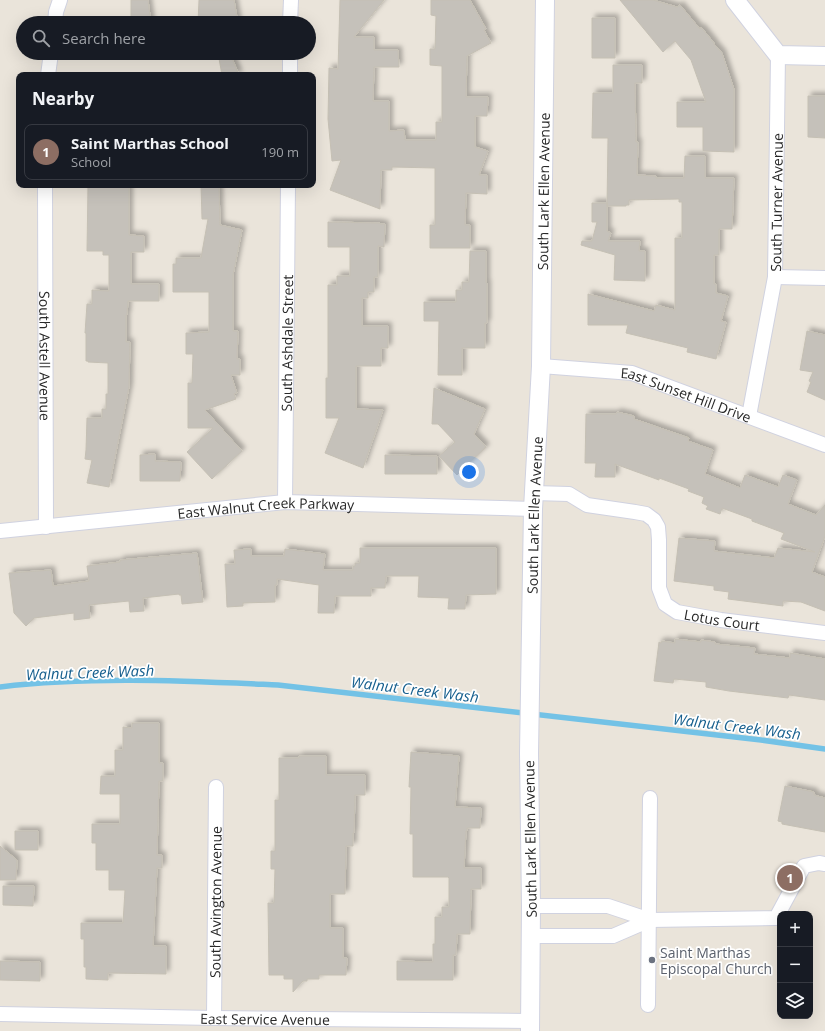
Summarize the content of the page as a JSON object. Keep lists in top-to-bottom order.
{
  "streets": {
    "street": [
      "South Lark Ellen Avenue",
      "South Turner Avenue",
      "South Ashdale Street",
      "South Astell Avenue",
      "East Sunset Hill Drive",
      "East Walnut Creek Parkway",
      "Lotus Court",
      "South Avington Avenue",
      "East Service Avenue"
    ]
  },
  "crossings": [
    ["South Lark Ellen Avenue", "East Sunset Hill Drive"],
    ["South Lark Ellen Avenue", "East Walnut Creek Parkway"],
    ["South Lark Ellen Avenue", "Lotus Court"],
    ["South Lark Ellen Avenue", "East Service Avenue"],
    ["South Turner Avenue", "East Sunset Hill Drive"],
    ["South Ashdale Street", "East Walnut Creek Parkway"],
    ["South Astell Avenue", "East Walnut Creek Parkway"],
    ["East Walnut Creek Parkway", "Lotus Court"],
    ["South Avington Avenue", "East Service Avenue"]
  ],
  "water": ["Walnut Creek Wash"],
  "places": ["Saint Marthas Episcopal Church"],
  "page": {
    "search": "Search here",
    "heading": "Nearby",
    "list": [
      {
        "mark": "1",
        "name": "Saint Marthas School",
        "note": "School",
        "value": "190 m"
      }
    ],
    "pins": "1",
    "map_buttons": ["+", "−"]
  }
}
